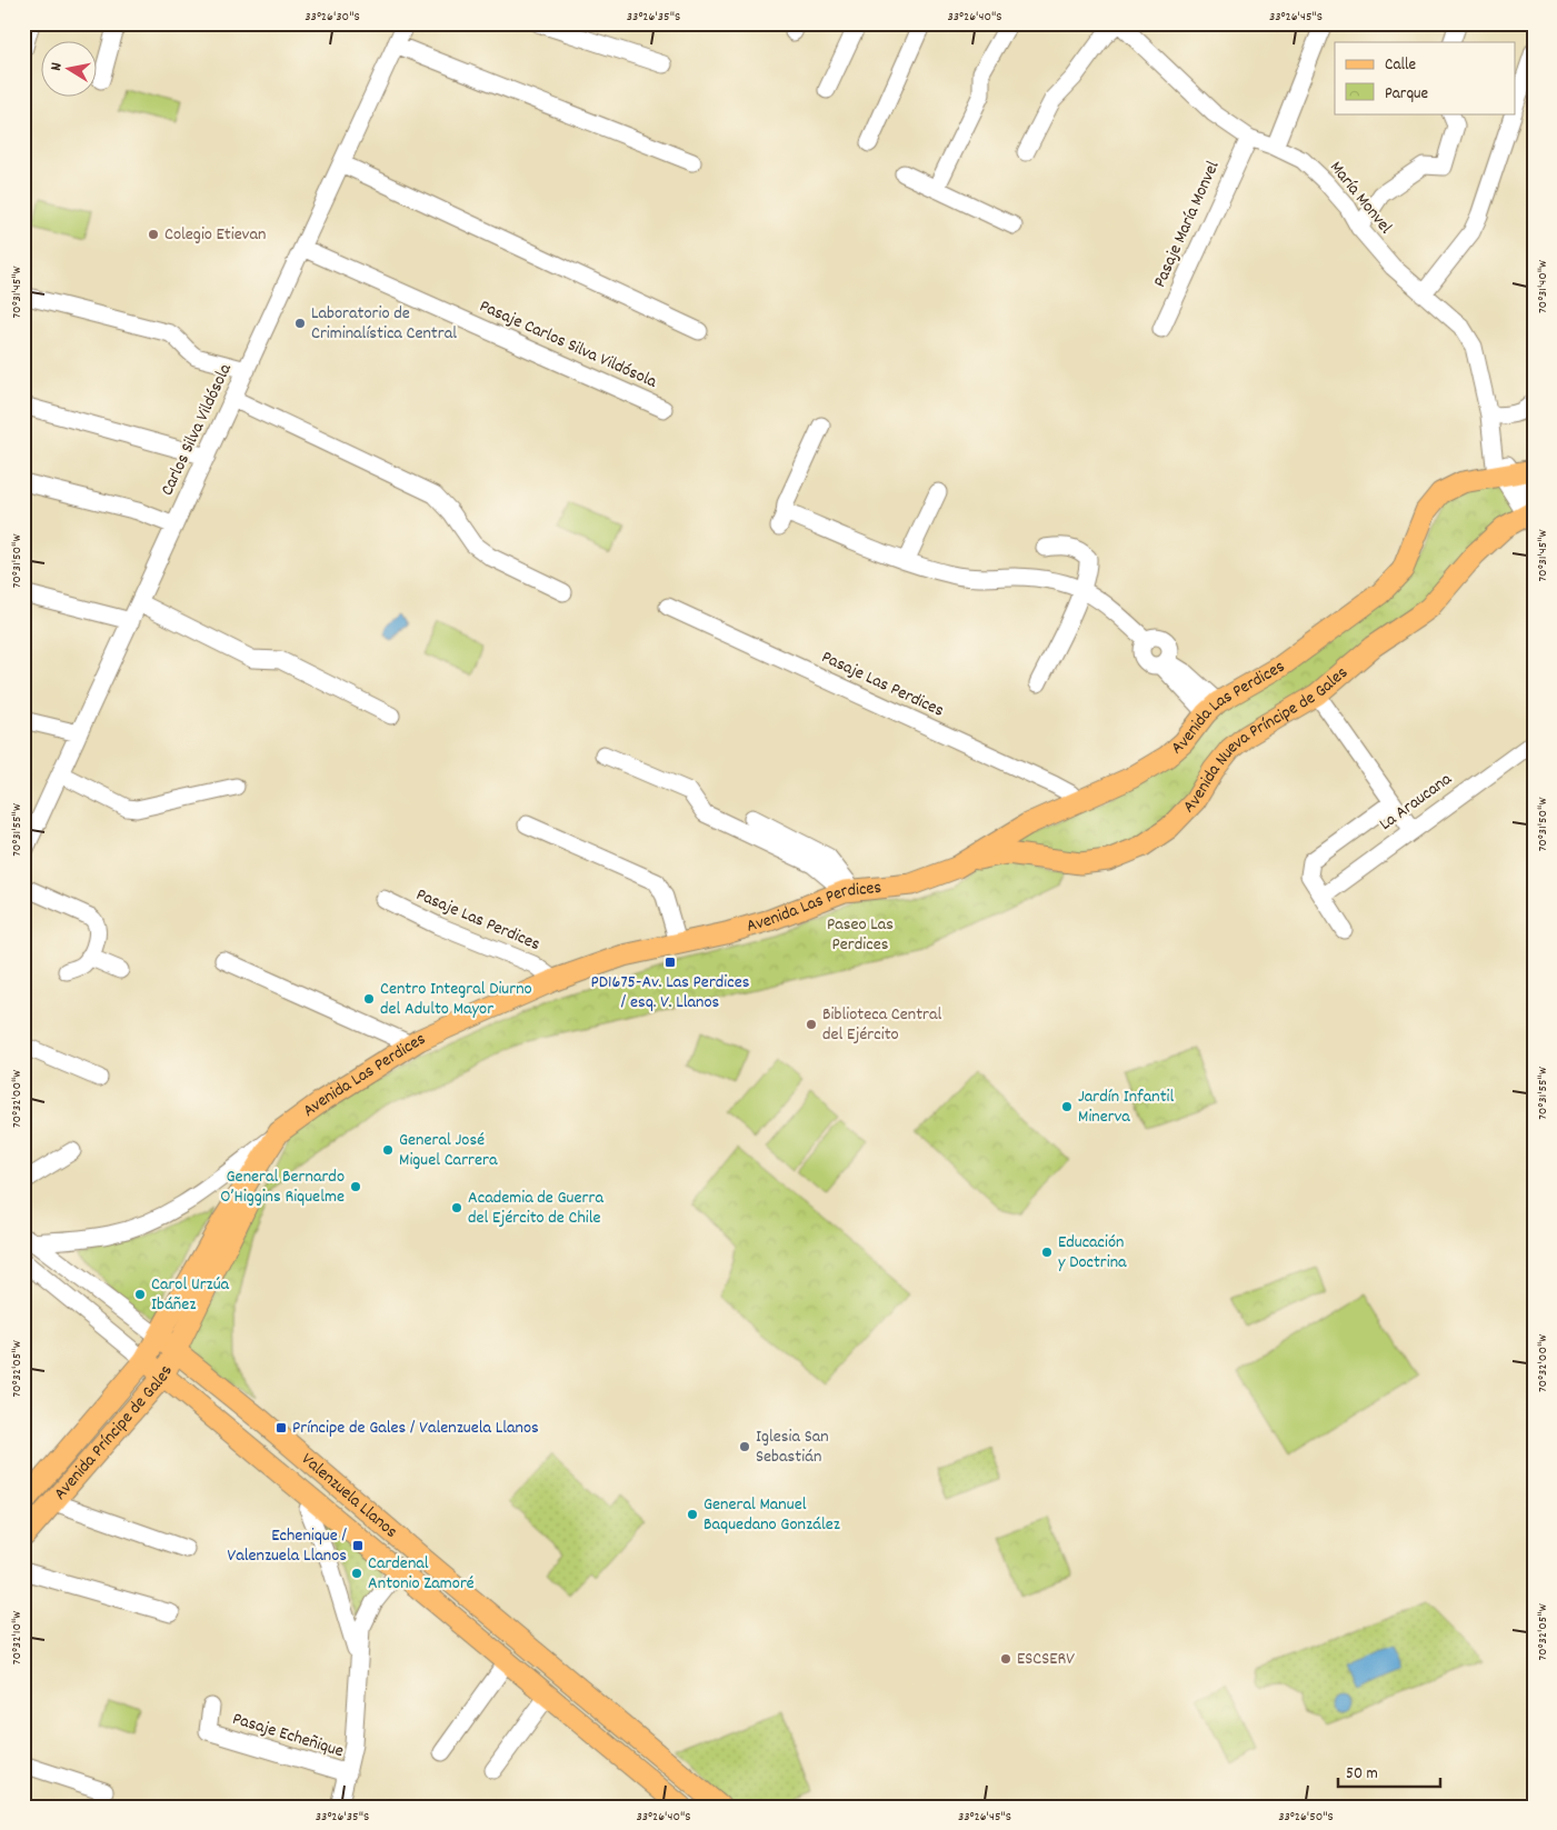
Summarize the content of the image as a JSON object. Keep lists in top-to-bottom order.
{
  "streets": {
    "main road": [
      "Avenida Las Perdices",
      "Avenida Nueva Príncipe de Gales",
      "Avenida Príncipe de Gales",
      "Valenzuela Llanos"
    ],
    "street": [
      "María Monvel",
      "Pasaje María Monvel",
      "Pasaje Carlos Silva Vildósola",
      "Carlos Silva Vildósola",
      "Pasaje Las Perdices",
      "La Araucana",
      "Pasaje Echeñique"
    ]
  },
  "crossings": [
    ["María Monvel", "Pasaje María Monvel"],
    ["María Monvel", "Avenida Las Perdices"],
    ["María Monvel", "Avenida Nueva Príncipe de Gales"],
    ["Pasaje Carlos Silva Vildósola", "Carlos Silva Vildósola"],
    ["Pasaje Las Perdices", "Avenida Las Perdices"],
    ["Avenida Las Perdices", "Avenida Nueva Príncipe de Gales"],
    ["Avenida Las Perdices", "Valenzuela Llanos"],
    ["Avenida Príncipe de Gales", "Valenzuela Llanos"]
  ],
  "parks": ["Paseo Las Perdices"],
  "places": {
    "other": [
      "Colegio Etievan",
      "Laboratorio de Criminalística Central",
      "Centro Integral Diurno del Adulto Mayor",
      "Biblioteca Central del Ejército",
      "Jardín Infantil Minerva",
      "General José Miguel Carrera",
      "General Bernardo O’Higgins Riquelme",
      "Academia de Guerra del Ejército de Chile",
      "Educación y Doctrina",
      "Carol Urzúa Ibáñez",
      "Iglesia San Sebastián",
      "General Manuel Baquedano González",
      "Cardenal Antonio Zamoré",
      "ESCSERV"
    ],
    "transit": ["PD1675-Av. Las Perdices / esq. V. Llanos", "Príncipe de Gales / Valenzuela Llanos", "Echenique / Valenzuela Llanos"]
  },
  "legend": ["Calle", "Parque"],
  "scale_bar": "50 m",
  "north": "left",
  "coordinates": [
    "33°26'30\"S",
    "33°26'35\"S",
    "33°26'40\"S",
    "33°26'45\"S",
    "70°31'40\"W",
    "70°31'45\"W",
    "70°31'50\"W",
    "70°31'55\"W",
    "70°32'00\"W",
    "70°32'05\"W",
    "70°32'10\"W",
    "33°26'50\"S"
  ]
}
